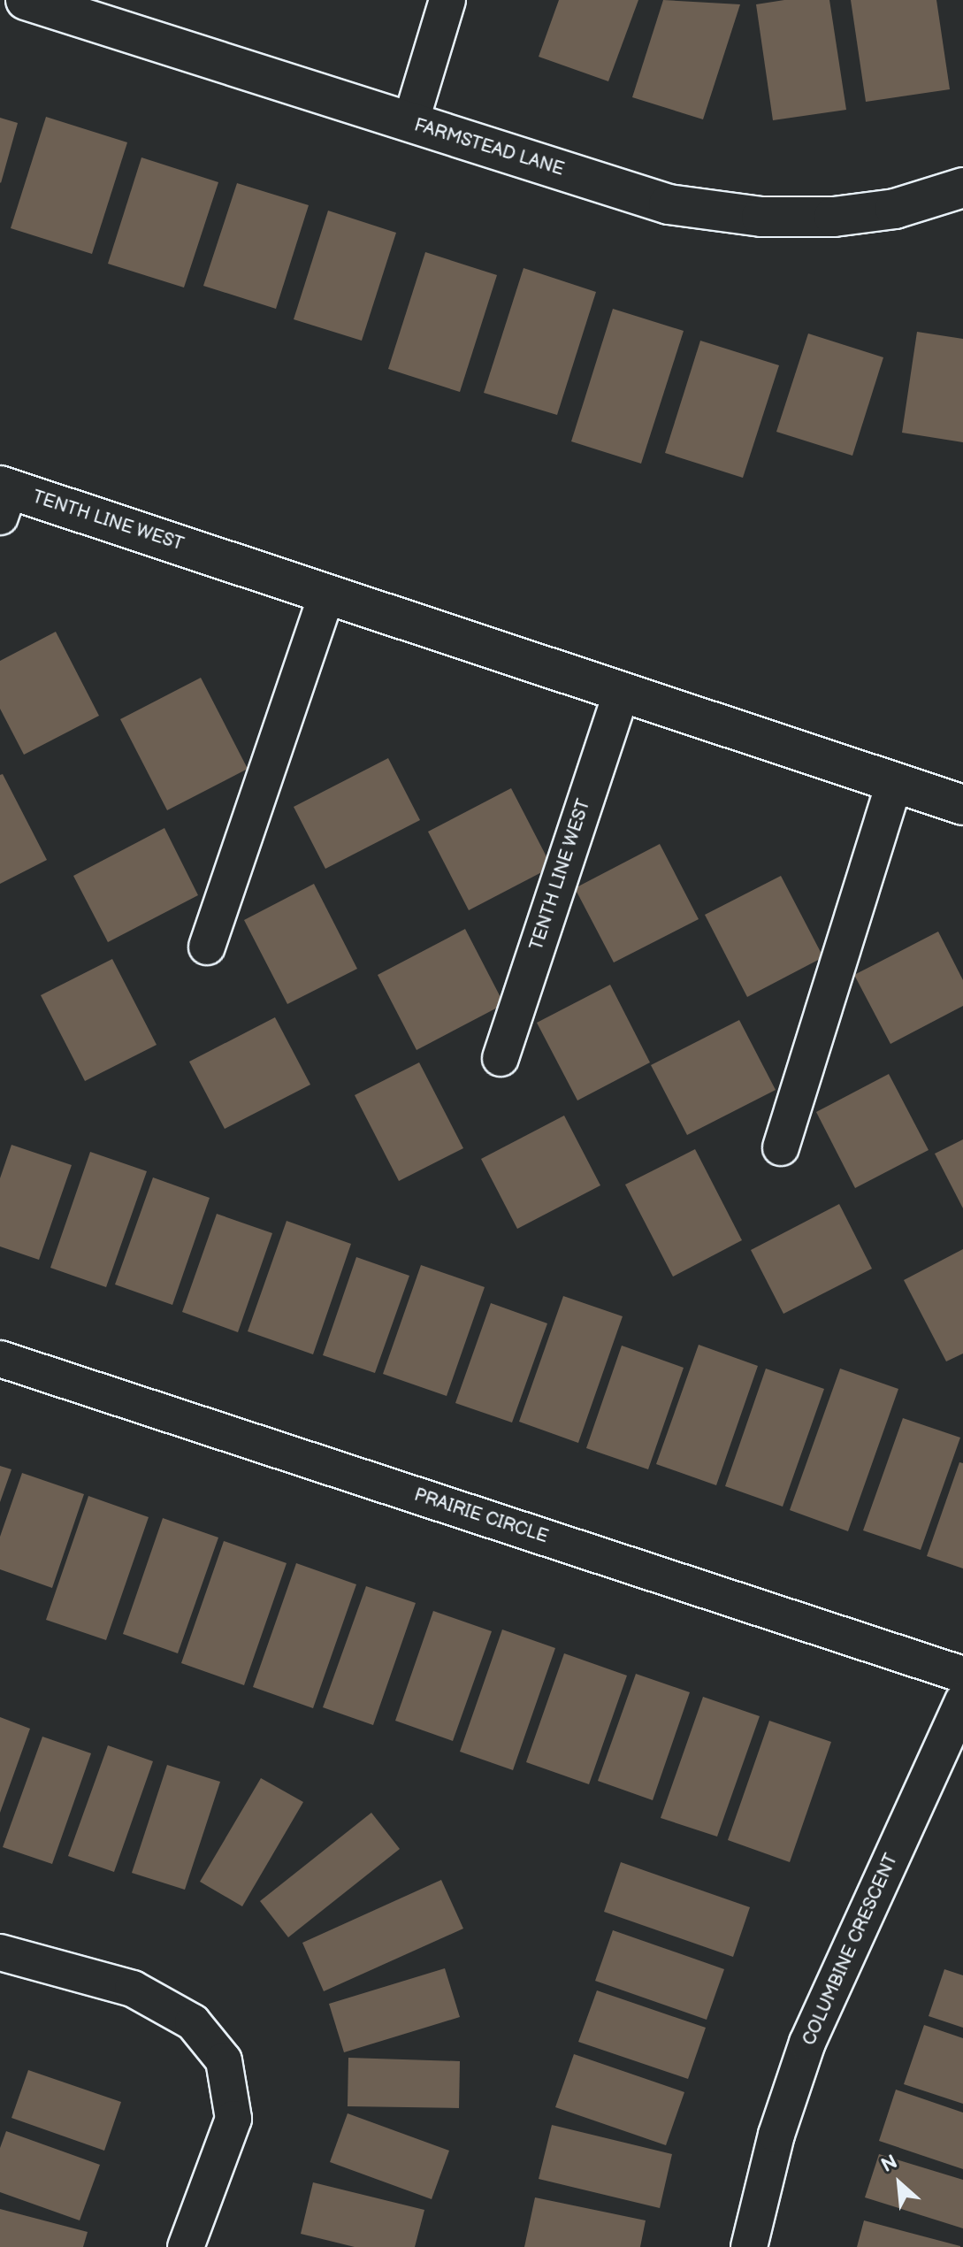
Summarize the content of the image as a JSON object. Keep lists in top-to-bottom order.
{
  "streets": {
    "street": [
      "FARMSTEAD LANE",
      "TENTH LINE WEST",
      "PRAIRIE CIRCLE",
      "COLUMBINE CRESCENT"
    ]
  },
  "north": "top left"
}
